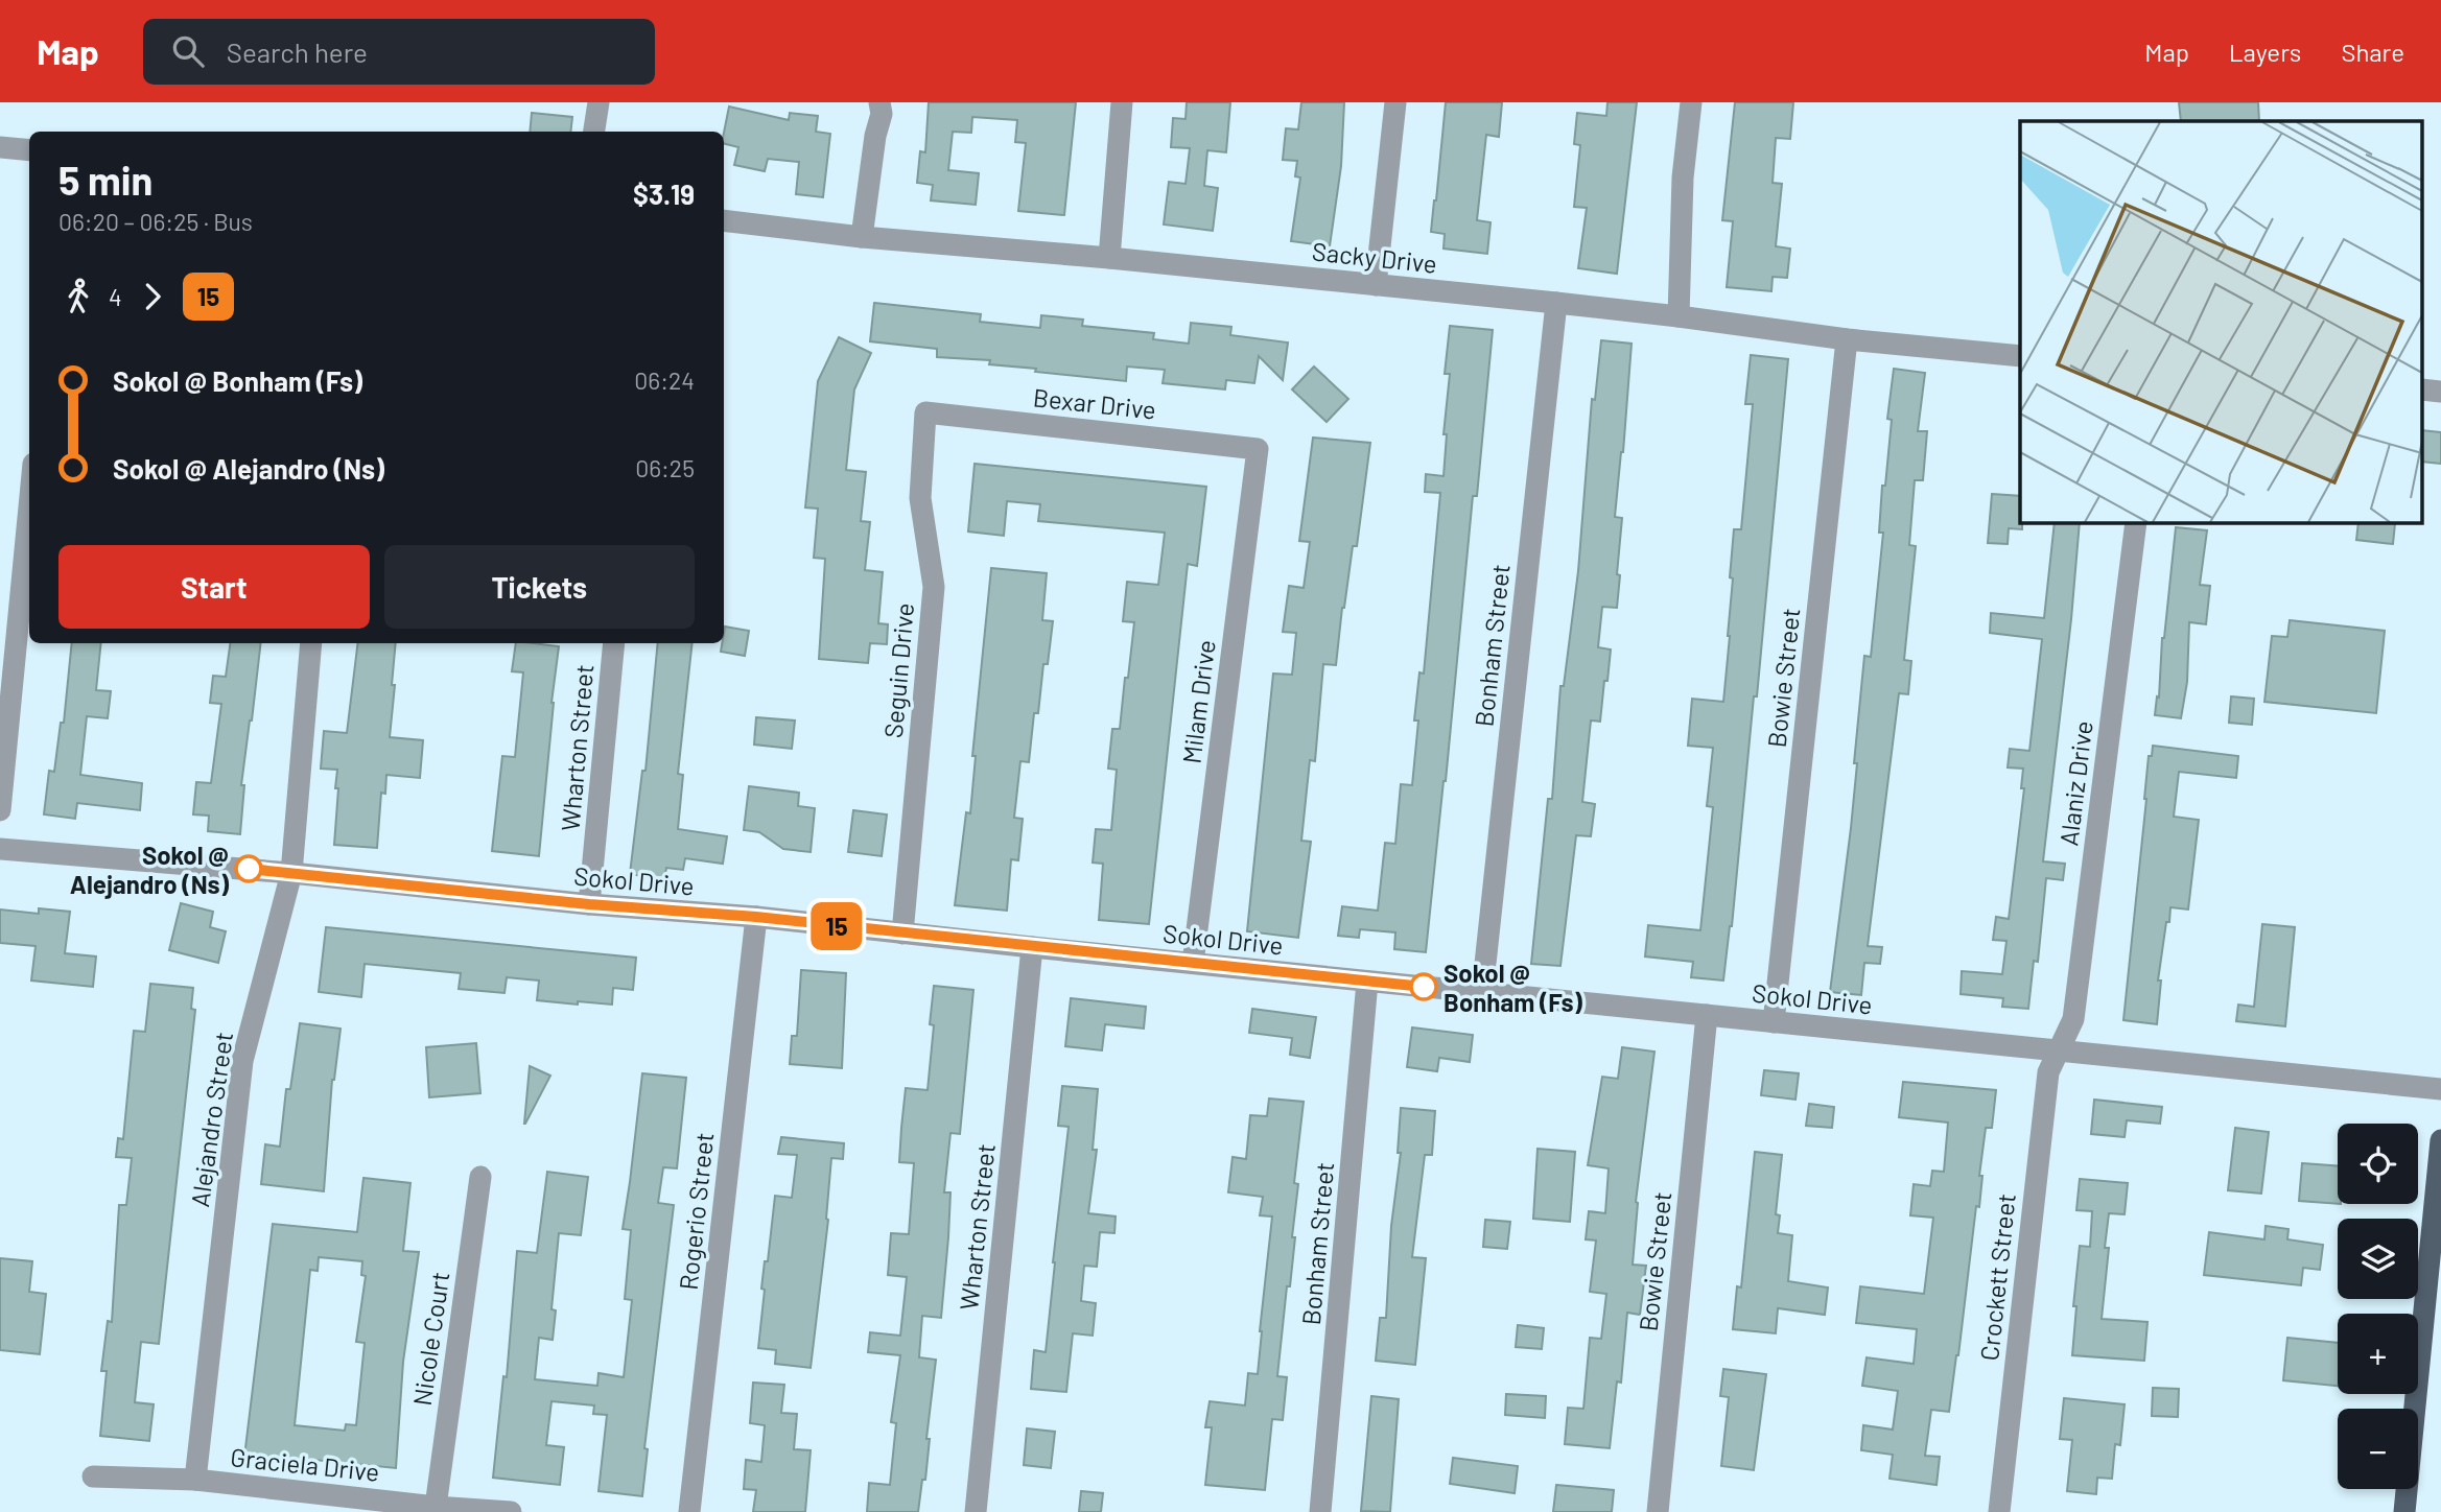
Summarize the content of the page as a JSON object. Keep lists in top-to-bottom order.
{
  "streets": {
    "street": [
      "Sacky Drive",
      "Bexar Drive",
      "Bonham Street",
      "Seguin Drive",
      "Bowie Street",
      "Milam Drive",
      "Wharton Street",
      "Alaniz Drive",
      "Sokol Drive",
      "Alejandro Street",
      "Rogerio Street",
      "Crockett Street",
      "Nicole Court",
      "Graciela Drive"
    ]
  },
  "crossings": [
    ["Sacky Drive", "Bonham Street"],
    ["Sacky Drive", "Bowie Street"],
    ["Bexar Drive", "Seguin Drive"],
    ["Bexar Drive", "Milam Drive"],
    ["Bonham Street", "Sokol Drive"],
    ["Seguin Drive", "Sokol Drive"],
    ["Bowie Street", "Sokol Drive"],
    ["Milam Drive", "Sokol Drive"],
    ["Wharton Street", "Sokol Drive"],
    ["Alaniz Drive", "Sokol Drive"],
    ["Alaniz Drive", "Crockett Street"],
    ["Sokol Drive", "Alejandro Street"],
    ["Sokol Drive", "Rogerio Street"],
    ["Sokol Drive", "Crockett Street"],
    ["Alejandro Street", "Graciela Drive"],
    ["Nicole Court", "Graciela Drive"]
  ],
  "places": ["Sokol @ Alejandro (Ns)", "Sokol @ Bonham (Fs)"],
  "lines": ["bus line 15"],
  "page": {
    "header": "Map",
    "search": "Search here",
    "nav": ["Map", "Layers", "Share"],
    "on_map": "15",
    "heading": ["5 min", "06:20 – 06:25 · Bus", "$3.19"],
    "legs": ["4", "15"],
    "list": [
      {
        "name": "Sokol @ Bonham (Fs)",
        "value": "06:24"
      },
      {
        "name": "Sokol @ Alejandro (Ns)",
        "value": "06:25"
      }
    ],
    "buttons": ["Start", "Tickets"],
    "map_buttons": ["+", "−"]
  }
}
